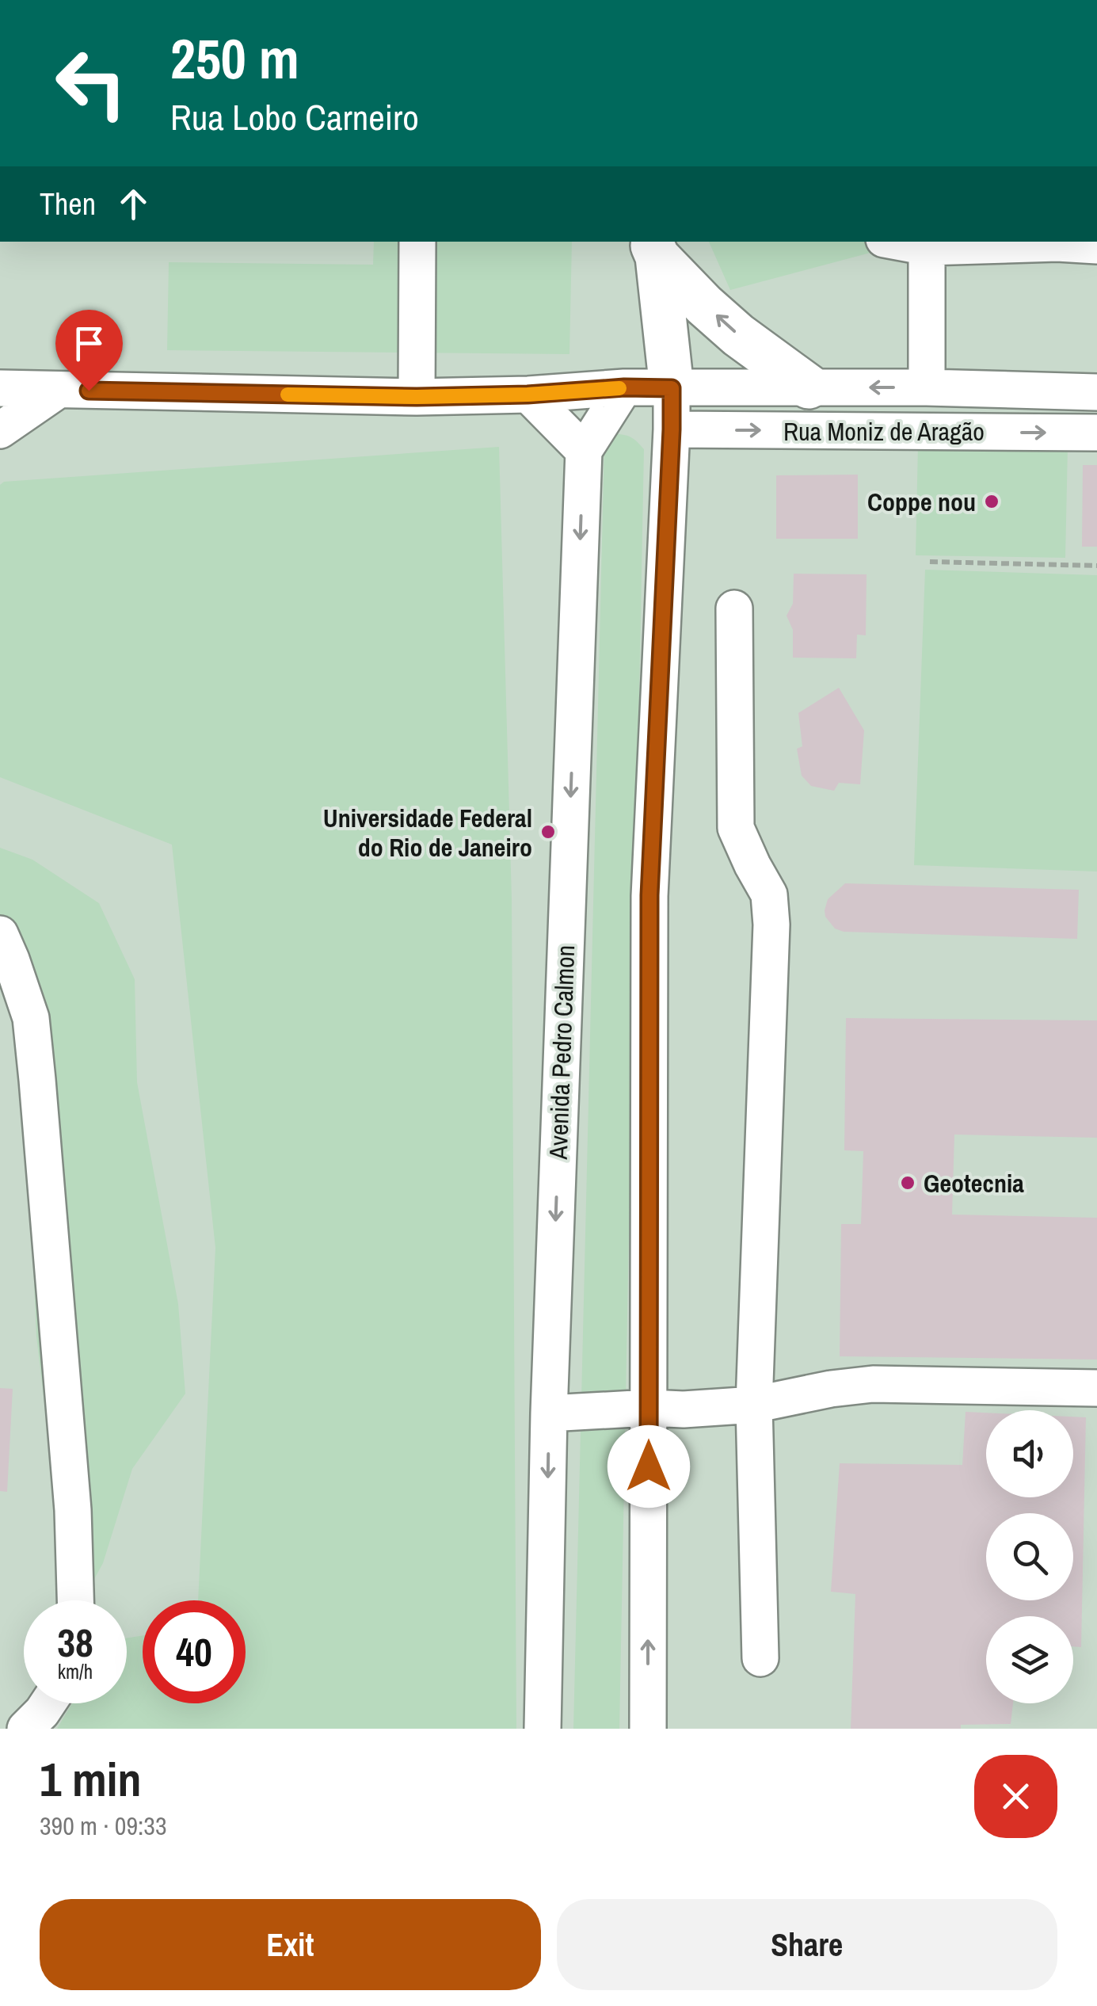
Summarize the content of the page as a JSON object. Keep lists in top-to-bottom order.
{
  "streets": {
    "street": ["Rua Moniz de Aragão", "Avenida Pedro Calmon"]
  },
  "places": ["Coppe nou", "Universidade Federal do Rio de Janeiro", "Geotecnia"],
  "page": {
    "turn": ["250 m", "Rua Lobo Carneiro"],
    "then": "Then",
    "speed": "38 km/h",
    "limit": "40",
    "heading": ["1 min", "390 m · 09:33"],
    "buttons": ["Exit", "Share"]
  }
}
